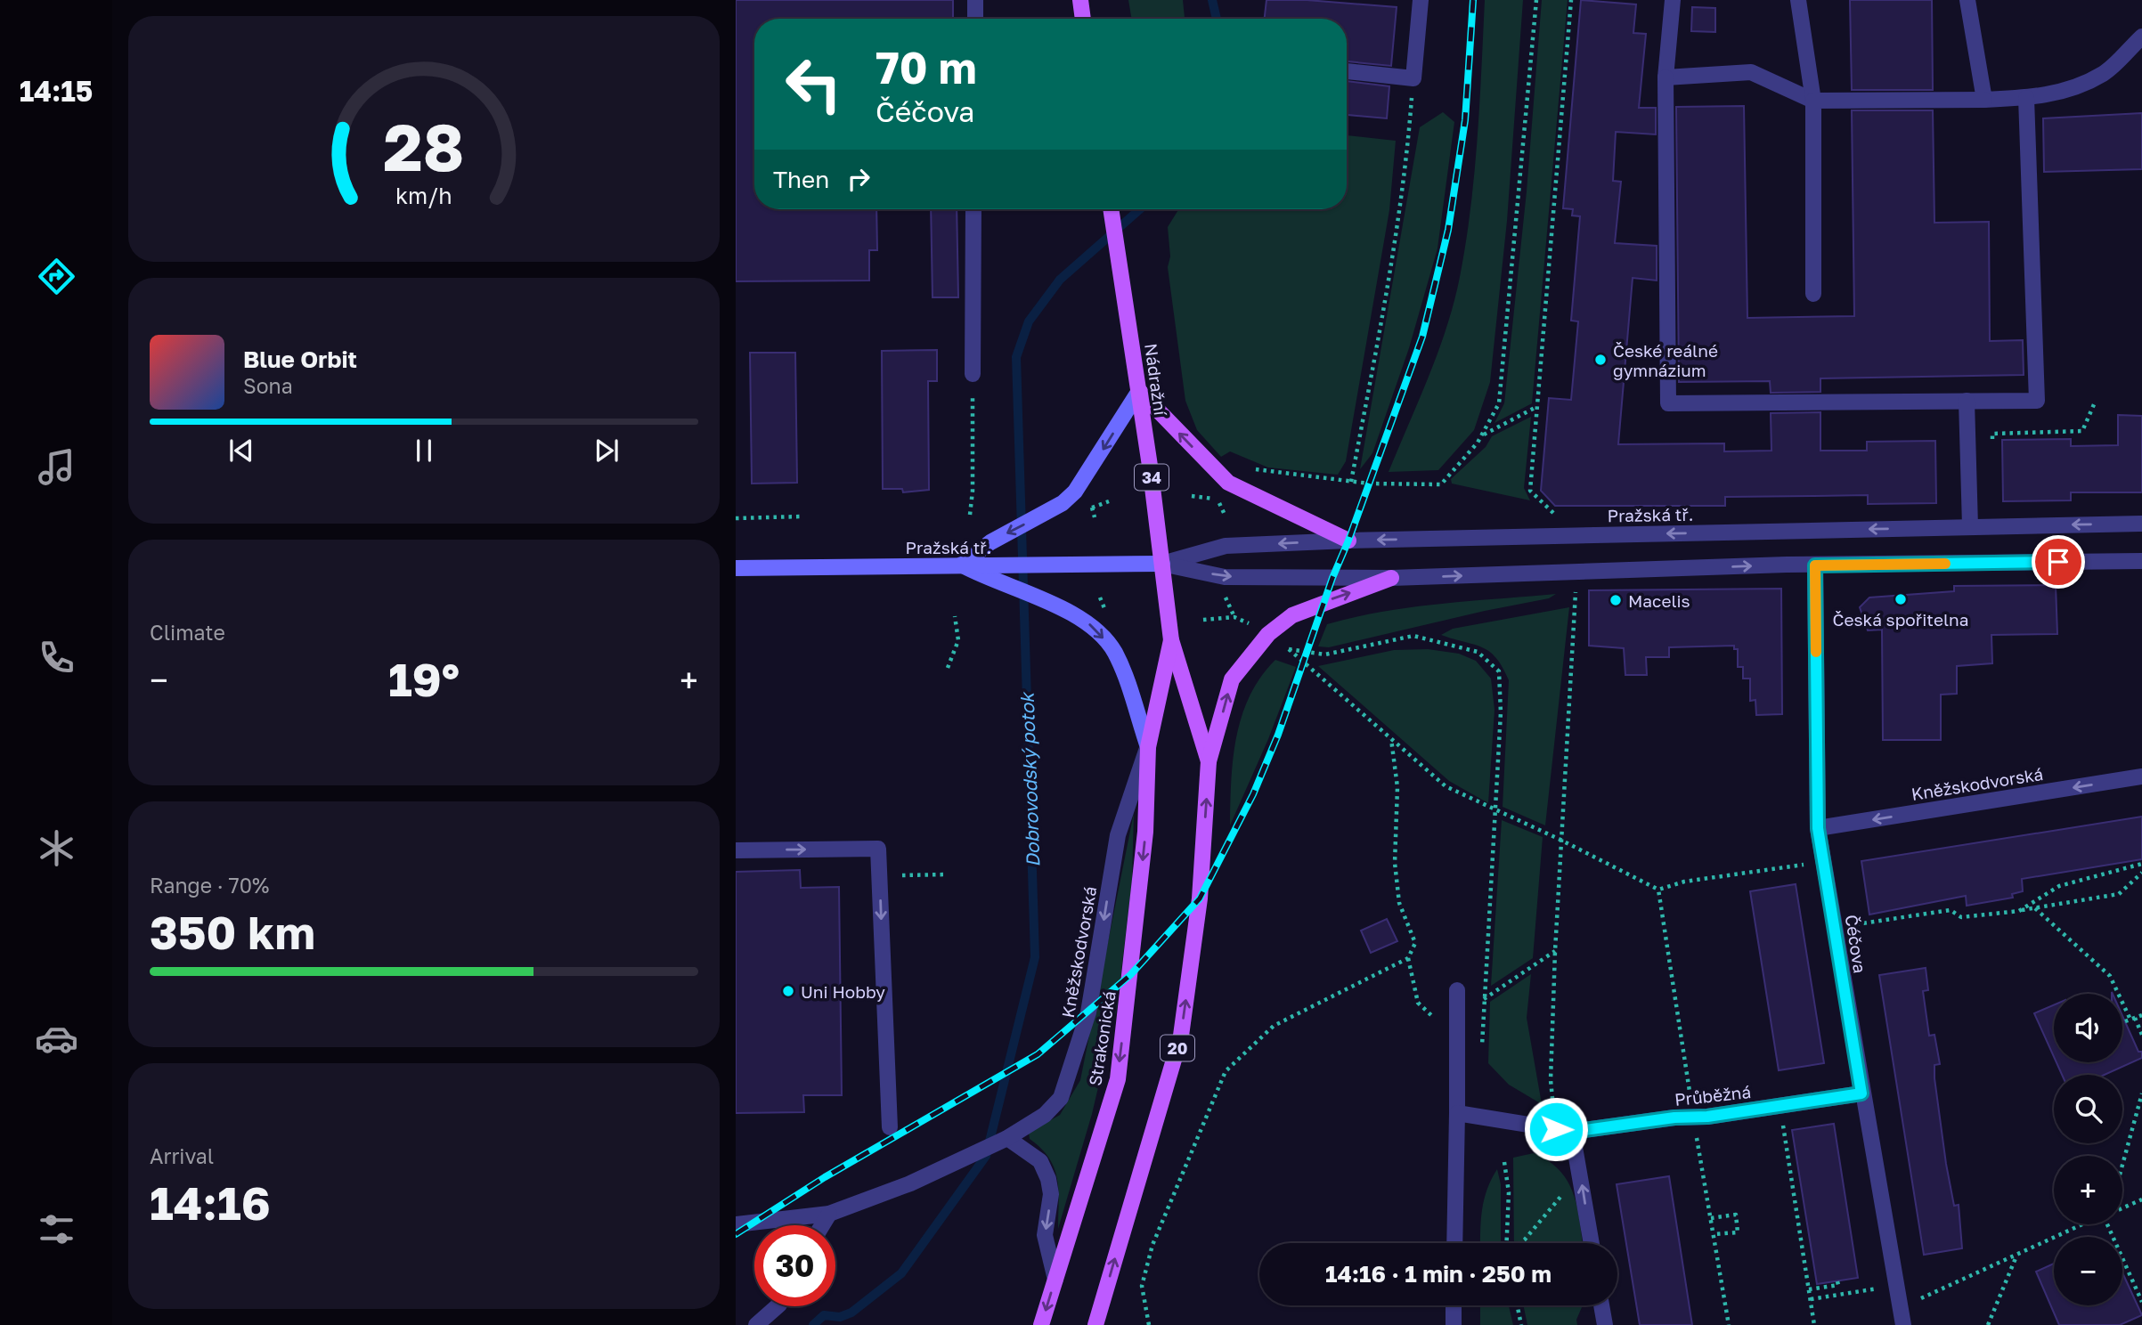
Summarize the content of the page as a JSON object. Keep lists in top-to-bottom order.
{
  "streets": {
    "main road": [
      "Nádražní",
      "34",
      "Pražská tř.",
      "Strakonická",
      "20"
    ],
    "street": ["Kněžskodvorská", "Čéčova", "Průběžná"]
  },
  "crossings": [
    ["Nádražní", "Pražská tř."],
    ["Pražská tř.", "Čéčova"],
    ["Kněžskodvorská", "Čéčova"],
    ["Kněžskodvorská", "Strakonická"],
    ["Čéčova", "Průběžná"],
    ["Strakonická", "20"]
  ],
  "one_way": ["Kněžskodvorská"],
  "water": ["Dobrovodský potok"],
  "places": [
    "České reálné gymnázium",
    "Česká spořitelna",
    "Macelis",
    "Uni Hobby"
  ],
  "page": {
    "tabs": "14:15",
    "turn": ["70 m", "Čéčova"],
    "then": "Then",
    "song": ["Blue Orbit", "Sona"],
    "tile": [
      "Climate",
      ["Range · 70%", "350 km"],
      ["Arrival", "14:16"]
    ],
    "heat": ["−", "19°", "+"],
    "map_buttons": ["+", "−"],
    "limit": "30",
    "trip": "14:16 · 1 min · 250 m",
    "gauge": ["28", "km/h"]
  }
}
